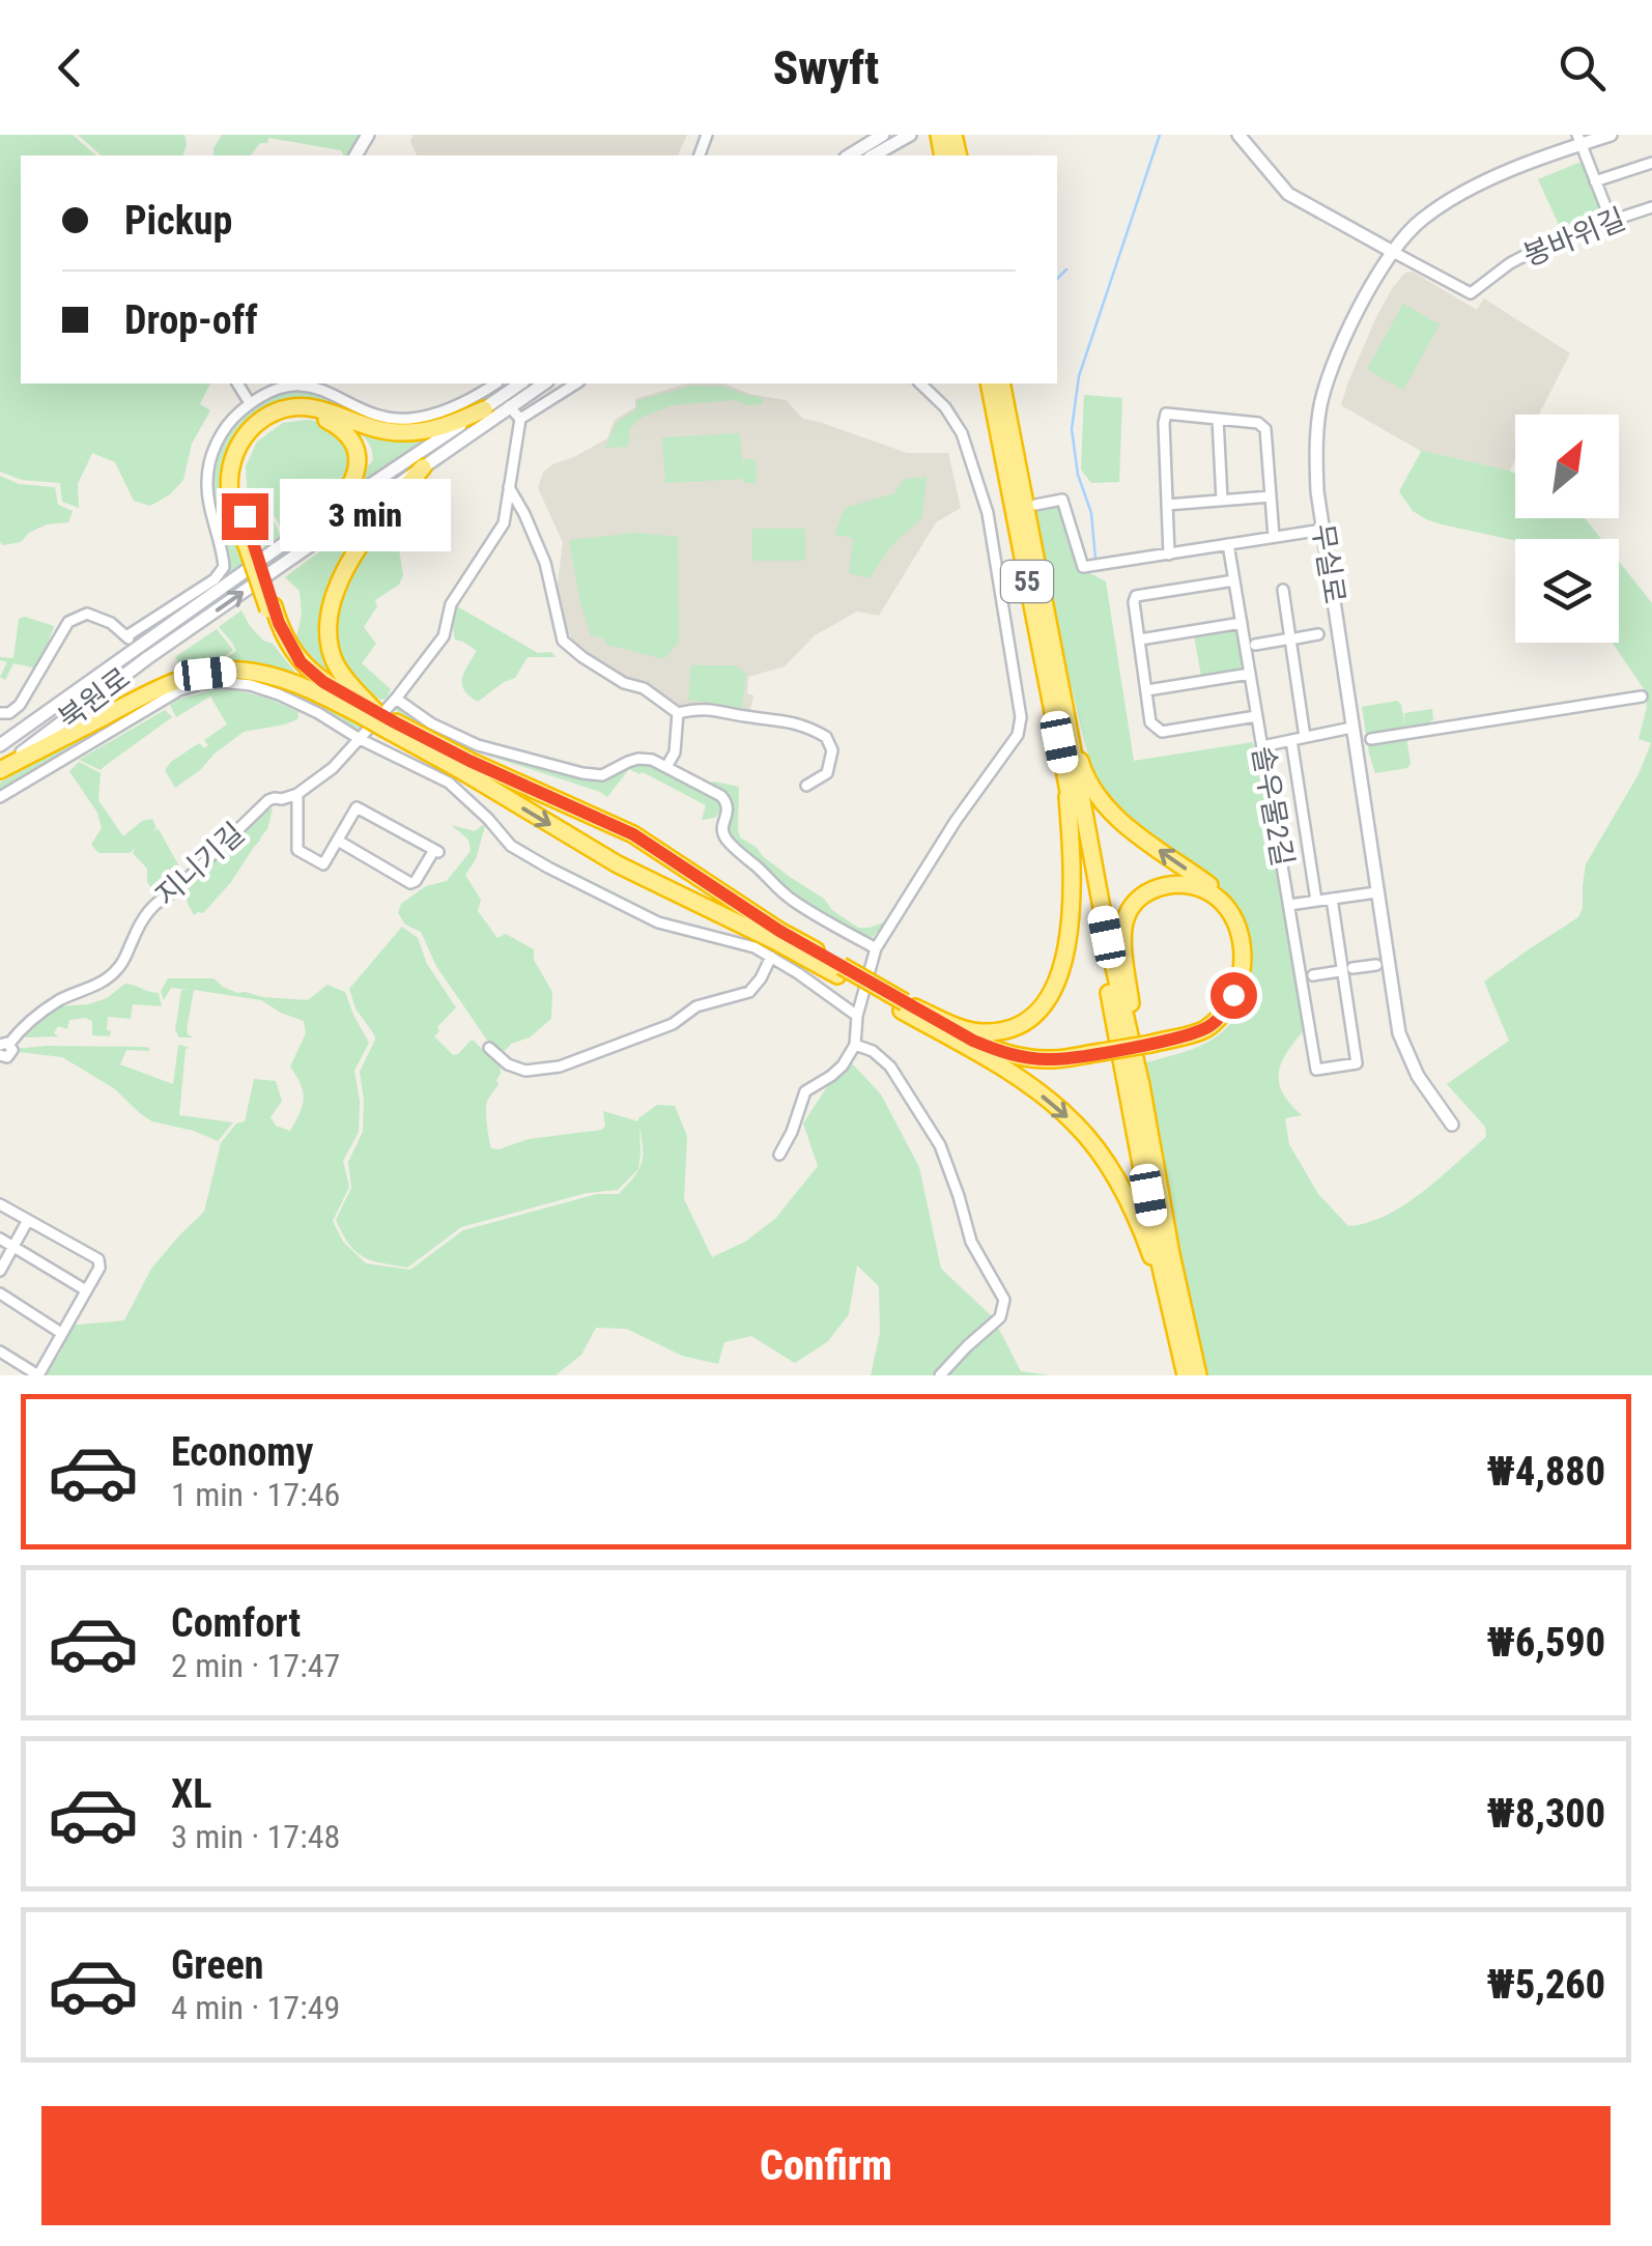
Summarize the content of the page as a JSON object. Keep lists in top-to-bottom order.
{
  "streets": {
    "highway": ["55"],
    "street": [
      "봉바위길",
      "무실로",
      "북원로",
      "솔우물2길",
      "지니기길"
    ]
  },
  "crossings": [
    ["봉바위길", "무실로"]
  ],
  "north": "top right",
  "page": {
    "header": "Swyft",
    "banner": ["Pickup", "Drop-off"],
    "bubble": "3 min",
    "list": [
      {
        "name": "Economy",
        "note": "1 min · 17:46",
        "value": "₩4,880"
      },
      {
        "name": "Comfort",
        "note": "2 min · 17:47",
        "value": "₩6,590"
      },
      {
        "name": "XL",
        "note": "3 min · 17:48",
        "value": "₩8,300"
      },
      {
        "name": "Green",
        "note": "4 min · 17:49",
        "value": "₩5,260"
      }
    ],
    "buttons": "Confirm"
  }
}
